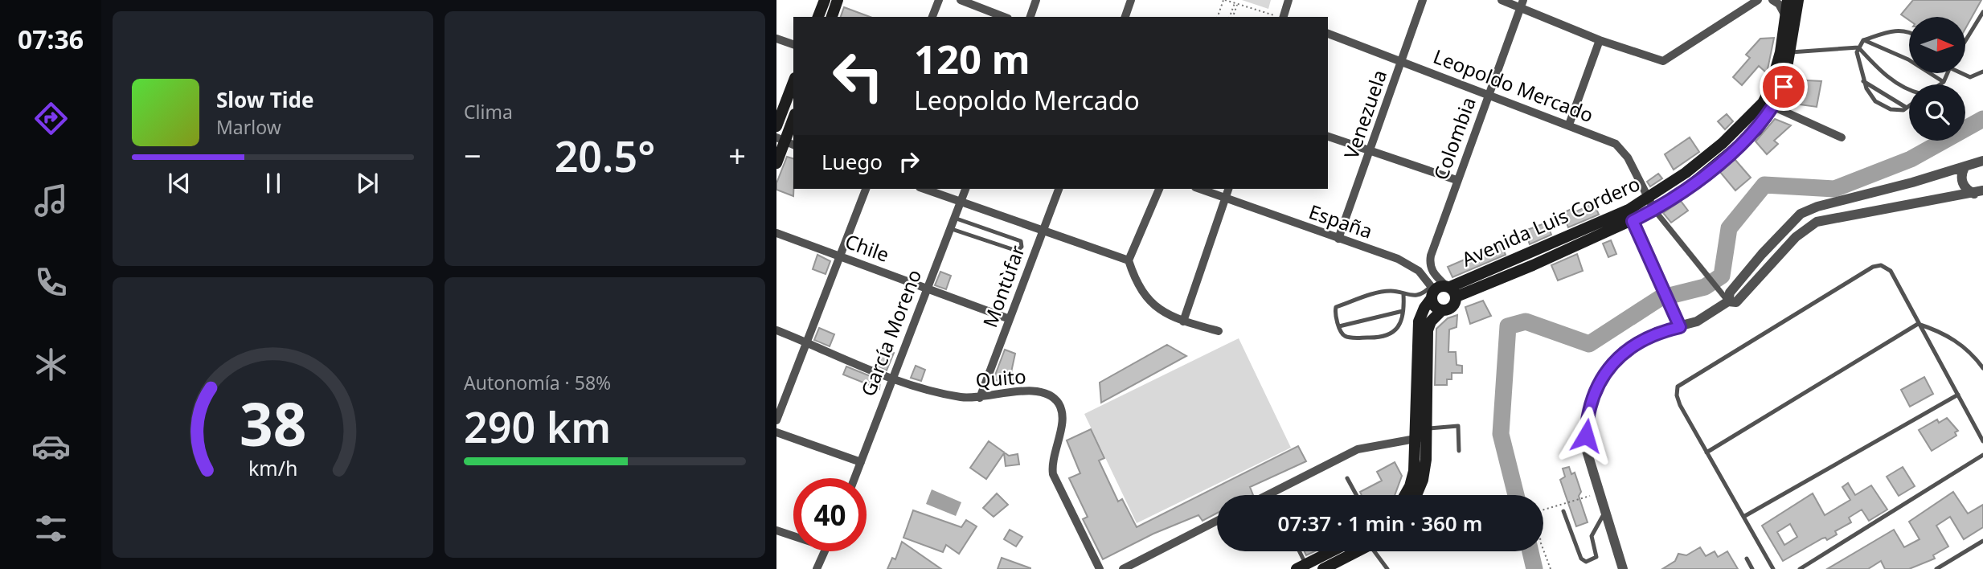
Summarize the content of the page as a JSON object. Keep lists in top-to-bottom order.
{
  "streets": {
    "main road": ["Avenida Luis Cordero"],
    "street": [
      "Leopoldo Mercado",
      "Venezuela",
      "Colombia",
      "España",
      "Chile",
      "Montùfar",
      "García Moreno",
      "Quito"
    ]
  },
  "crossings": [
    ["Leopoldo Mercado", "Venezuela"],
    ["Leopoldo Mercado", "Colombia"],
    ["Leopoldo Mercado", "Avenida Luis Cordero"],
    ["Venezuela", "España"],
    ["Colombia", "España"],
    ["Colombia", "Avenida Luis Cordero"],
    ["España", "Avenida Luis Cordero"],
    ["Chile", "Montùfar"],
    ["Chile", "García Moreno"],
    ["Montùfar", "Quito"],
    ["García Moreno", "Quito"]
  ],
  "north": "right",
  "page": {
    "tabs": "07:36",
    "tile": [
      "Clima",
      ["Autonomía · 58%", "290 km"]
    ],
    "turn": ["120 m", "Leopoldo Mercado"],
    "song": ["Slow Tide", "Marlow"],
    "heat": ["−", "20.5°", "+"],
    "then": "Luego",
    "limit": "40",
    "trip": "07:37 · 1 min · 360 m",
    "gauge": ["38", "km/h"]
  }
}
